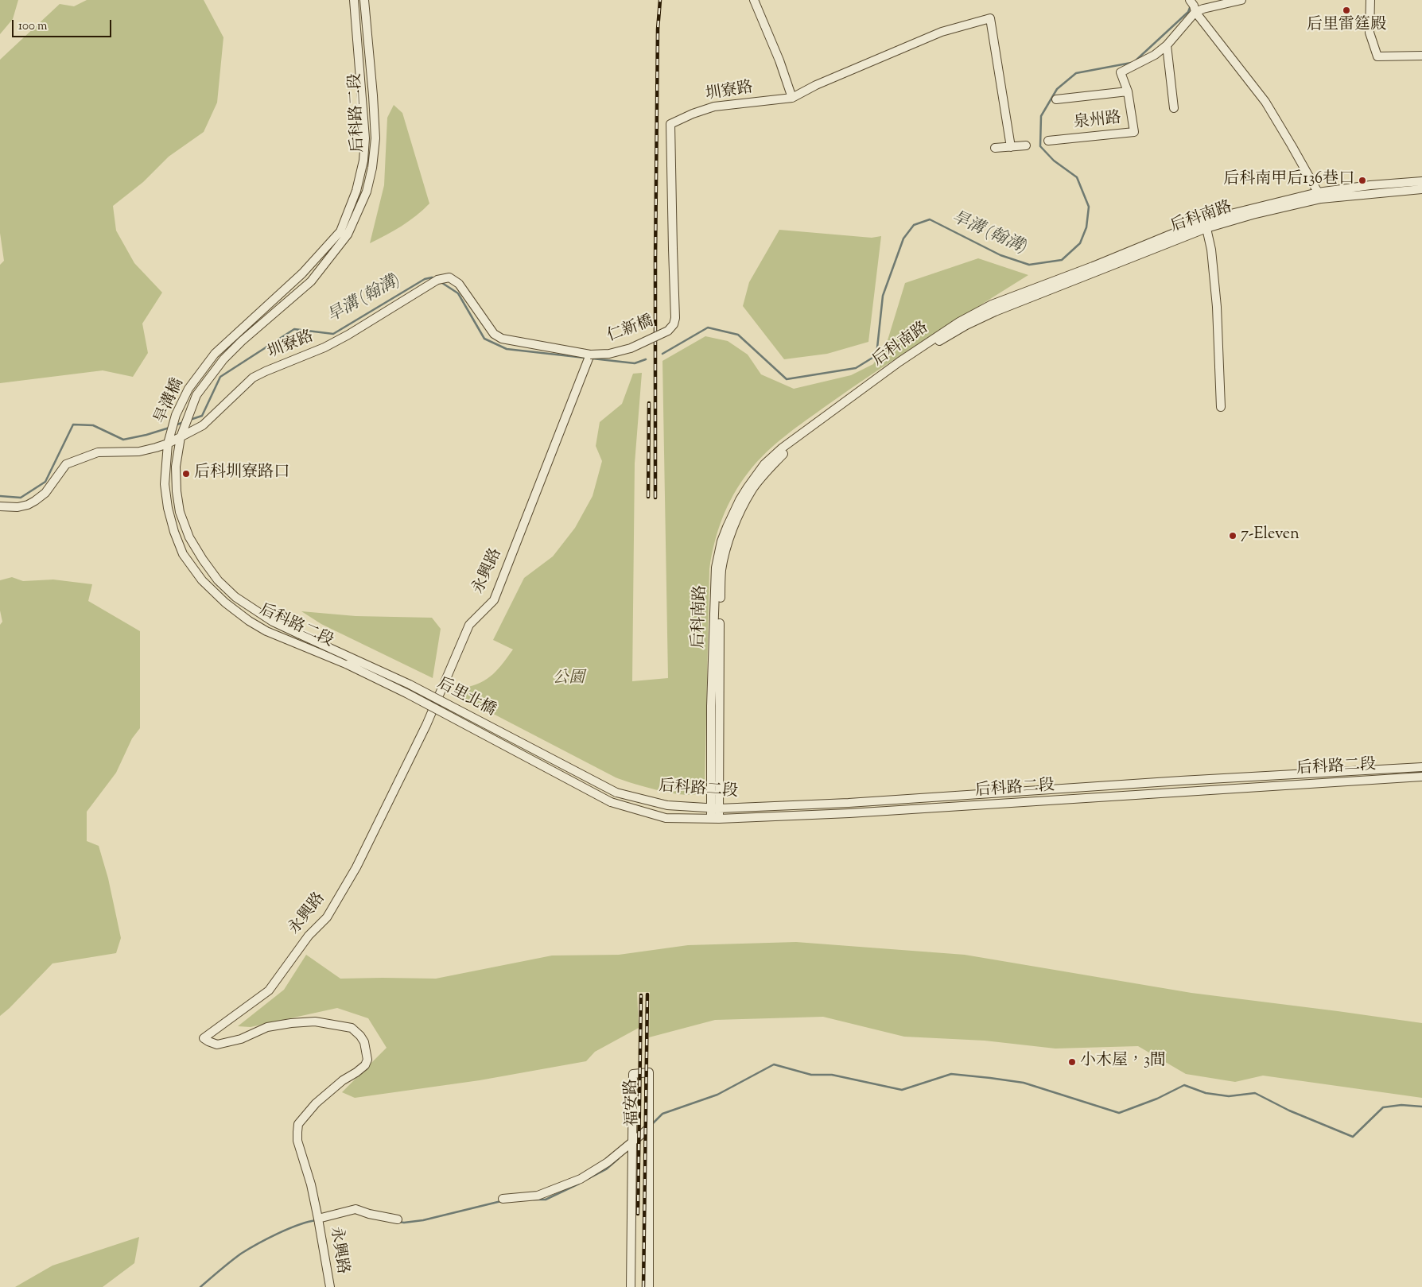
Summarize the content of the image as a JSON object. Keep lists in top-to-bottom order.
{
  "streets": {
    "street": [
      "圳寮路",
      "后科路二段",
      "泉州路",
      "后科南路",
      "仁新橋",
      "旱溝橋",
      "永興路",
      "后里北橋",
      "福安路"
    ]
  },
  "crossings": [
    ["圳寮路", "后科路二段"],
    ["圳寮路", "仁新橋"],
    ["圳寮路", "旱溝橋"],
    ["圳寮路", "永興路"],
    ["后科路二段", "后科南路"],
    ["后科路二段", "旱溝橋"],
    ["后科路二段", "后里北橋"],
    ["仁新橋", "永興路"]
  ],
  "water": ["旱溝 (翰溝)"],
  "parks": ["公園"],
  "places": [
    "后里雷筳殿",
    "后科南甲后136巷口",
    "后科圳寮路口",
    "7-Eleven",
    "小木屋，3間"
  ],
  "scale_bar": "100 m"
}
